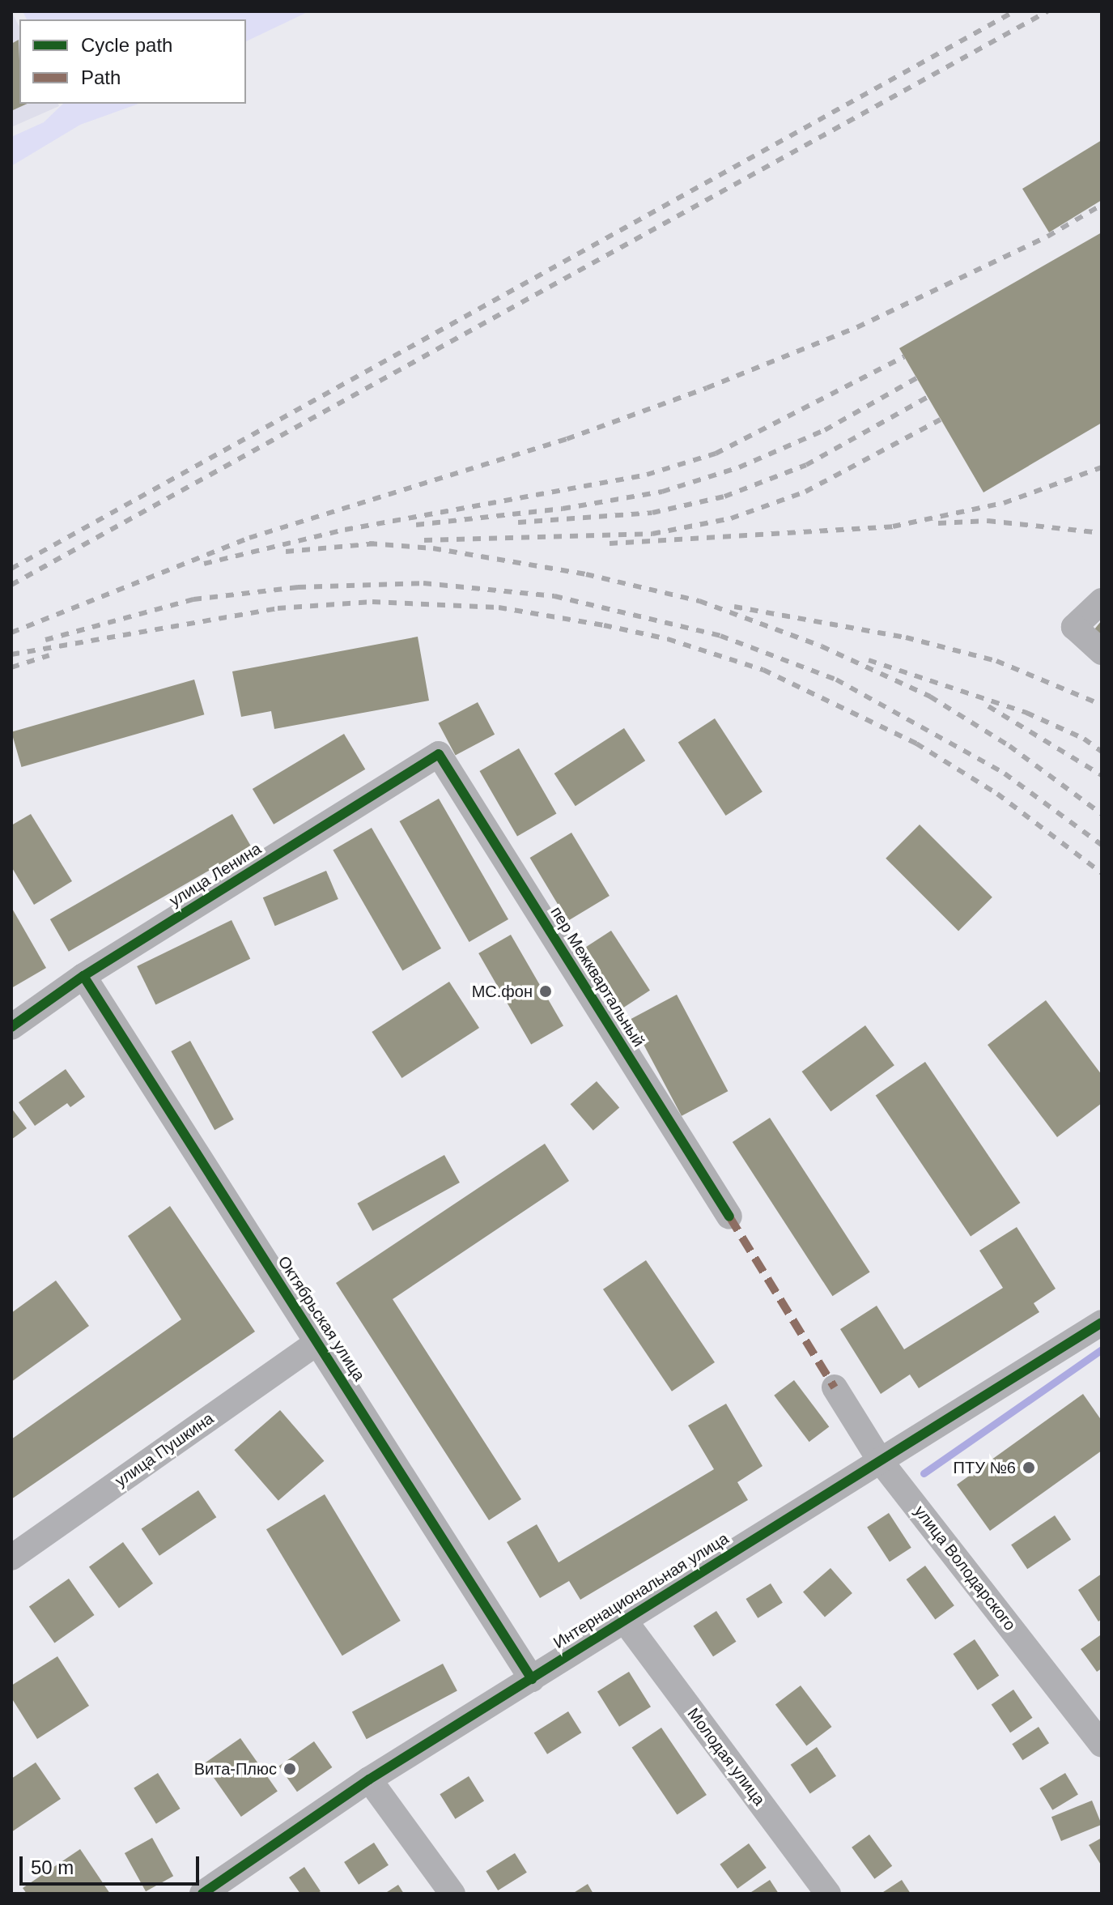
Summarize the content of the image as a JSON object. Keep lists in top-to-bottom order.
{
  "streets": {
    "street": [
      "улица Ленина",
      "пер Межквартальный",
      "Октябрьская улица",
      "улица Пушкина",
      "улица Володарского",
      "Интернациональная улица",
      "Молодая улица"
    ]
  },
  "crossings": [
    ["улица Ленина", "пер Межквартальный"],
    ["улица Ленина", "Октябрьская улица"],
    ["Октябрьская улица", "улица Пушкина"],
    ["Октябрьская улица", "Интернациональная улица"],
    ["улица Володарского", "Интернациональная улица"],
    ["Интернациональная улица", "Молодая улица"]
  ],
  "places": ["МС.фон", "ПТУ №6", "Вита-Плюс"],
  "legend": ["Cycle path", "Path"],
  "scale_bar": "50 m"
}
